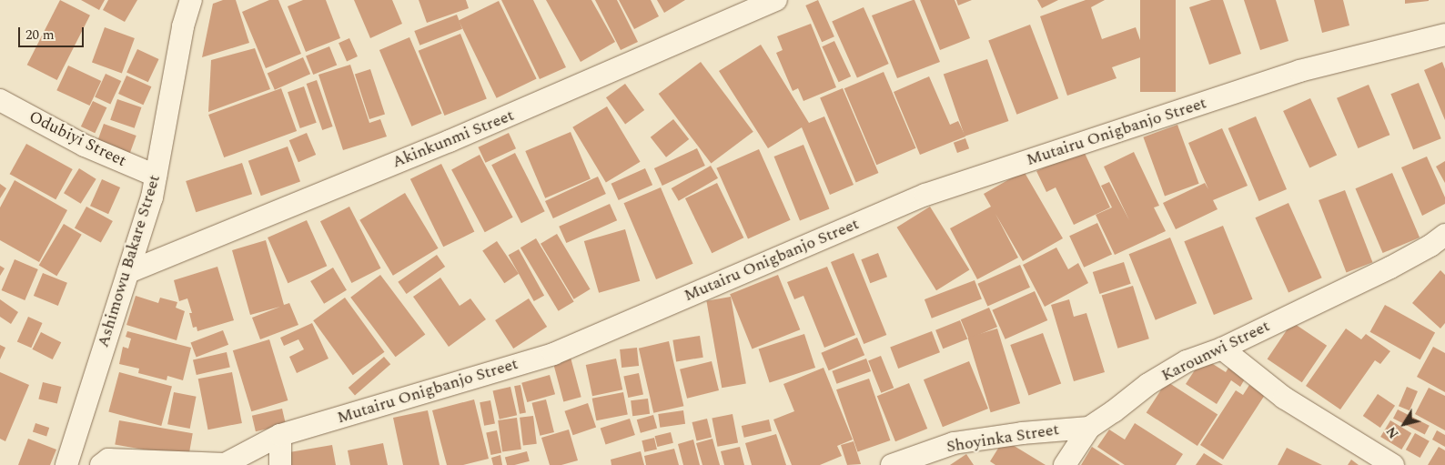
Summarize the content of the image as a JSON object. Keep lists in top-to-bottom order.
{
  "streets": {
    "street": [
      "Mutairu Onigbanjo Street",
      "Odubiyi Street",
      "Akinkunmi Street",
      "Ashimowu Bakare Street",
      "Karounwi Street",
      "Shoyinka Street"
    ]
  },
  "crossings": [
    ["Odubiyi Street", "Ashimowu Bakare Street"],
    ["Akinkunmi Street", "Ashimowu Bakare Street"],
    ["Karounwi Street", "Shoyinka Street"]
  ],
  "scale_bar": "20 m",
  "north": "bottom left"
}
